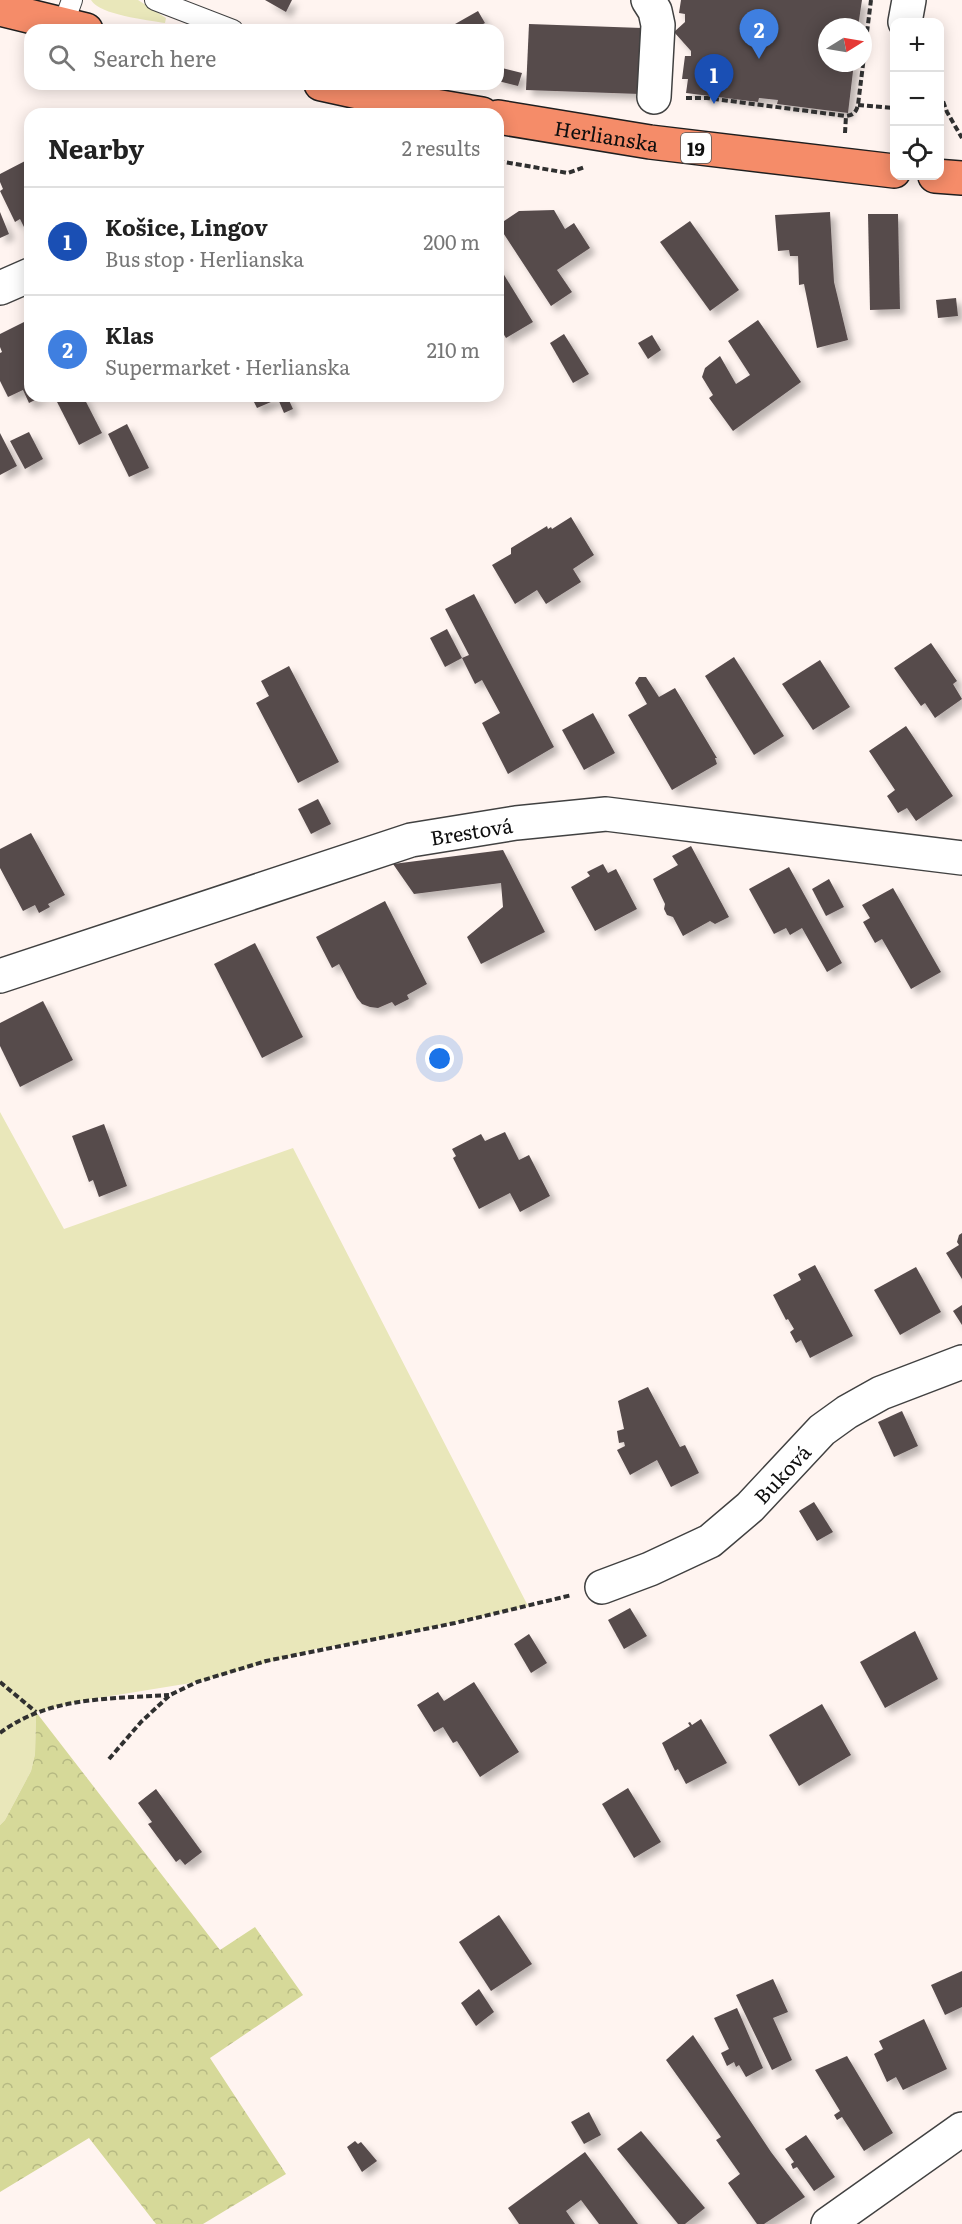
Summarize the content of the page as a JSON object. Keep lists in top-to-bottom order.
{
  "streets": {
    "main road": ["Herlianska", "19"],
    "street": ["Brestová", "Buková"]
  },
  "north": "right",
  "page": {
    "pins": ["2", "1"],
    "map_buttons": ["+", "−"],
    "search": "Search here",
    "heading": ["Nearby", "2 results"],
    "list": [
      {
        "mark": "1",
        "name": "Košice, Lingov",
        "note": "Bus stop · Herlianska",
        "value": "200 m"
      },
      {
        "mark": "2",
        "name": "Klas",
        "note": "Supermarket · Herlianska",
        "value": "210 m"
      }
    ]
  }
}
